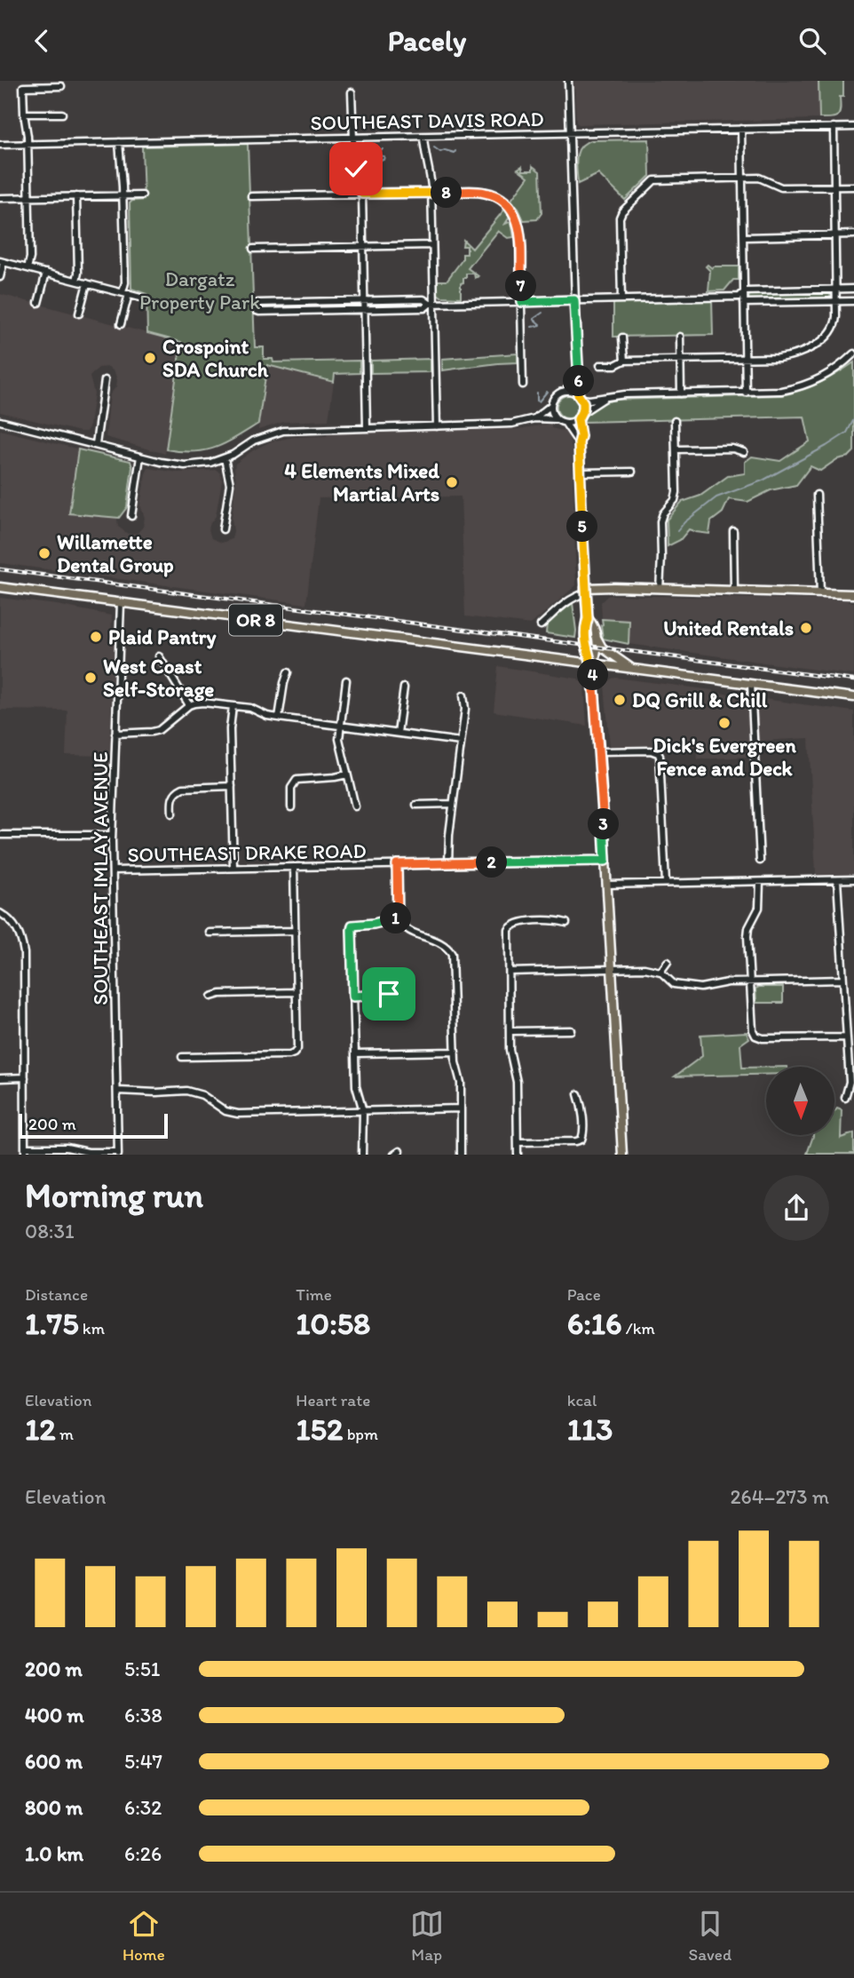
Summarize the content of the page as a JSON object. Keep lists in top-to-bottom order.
{
  "streets": {
    "main road": ["OR 8"],
    "street": ["SOUTHEAST DAVIS ROAD", "SOUTHEAST DRAKE ROAD", "SOUTHEAST IMLAY AVENUE"]
  },
  "crossings": [
    ["OR 8", "SOUTHEAST IMLAY AVENUE"],
    ["SOUTHEAST DRAKE ROAD", "SOUTHEAST IMLAY AVENUE"]
  ],
  "parks": ["Dargatz Property Park"],
  "places": [
    "Crospoint SDA Church",
    "4 Elements Mixed Martial Arts",
    "Willamette Dental Group",
    "United Rentals",
    "Plaid Pantry",
    "West Coast Self-Storage",
    "DQ Grill & Chill",
    "Dick's Evergreen Fence and Deck"
  ],
  "scale_bar": "200 m",
  "north": "bottom",
  "page": {
    "header": "Pacely",
    "pins": [
      "8",
      "7",
      "6",
      "5",
      "4",
      "3",
      "2",
      "1"
    ],
    "scale": "200 m",
    "heading": ["Morning run", "08:31"],
    "stats": [
      ["Distance", "1.75 km"],
      ["Time", "10:58"],
      ["Pace", "6:16 /km"],
      ["Elevation", "12 m"],
      ["Heart rate", "152 bpm"],
      ["kcal", "113"]
    ],
    "chart": ["Elevation", "264–273 m"],
    "list": [
      {
        "name": "200 m",
        "note": "5:51"
      },
      {
        "name": "400 m",
        "note": "6:38"
      },
      {
        "name": "600 m",
        "note": "5:47"
      },
      {
        "name": "800 m",
        "note": "6:32"
      },
      {
        "name": "1.0 km",
        "note": "6:26"
      }
    ],
    "tabs": ["Home", "Map", "Saved"]
  }
}
